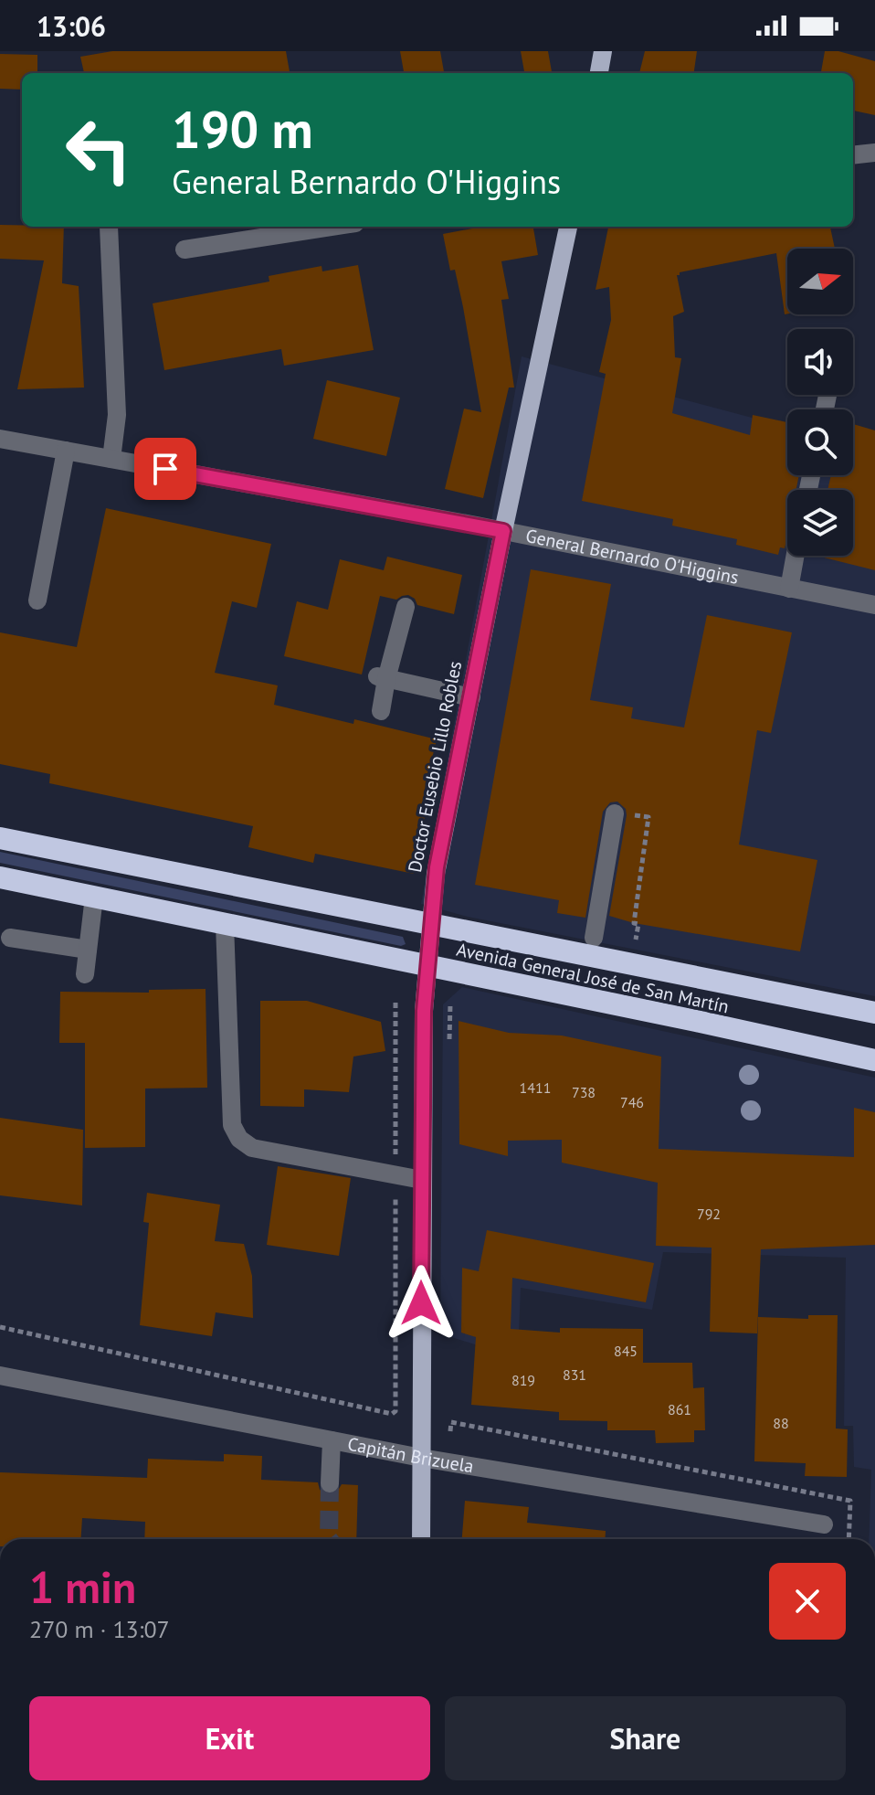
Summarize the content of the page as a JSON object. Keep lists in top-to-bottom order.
{
  "streets": {
    "highway": ["Avenida General José de San Martín"],
    "main road": ["Doctor Eusebio Lillo Robles"],
    "street": ["General Bernardo O'Higgins", "Capitán Brizuela"]
  },
  "crossings": [
    ["General Bernardo O'Higgins", "Doctor Eusebio Lillo Robles"],
    ["Doctor Eusebio Lillo Robles", "Avenida General José de San Martín"],
    ["Doctor Eusebio Lillo Robles", "Capitán Brizuela"]
  ],
  "house_numbers": [
    "1411",
    "738",
    "746",
    "792",
    "845",
    "831",
    "819",
    "861",
    "88"
  ],
  "north": "right",
  "page": {
    "status": "13:06",
    "turn": ["190 m", "General Bernardo O'Higgins"],
    "heading": ["1 min", "270 m · 13:07"],
    "buttons": ["Exit", "Share"]
  }
}
